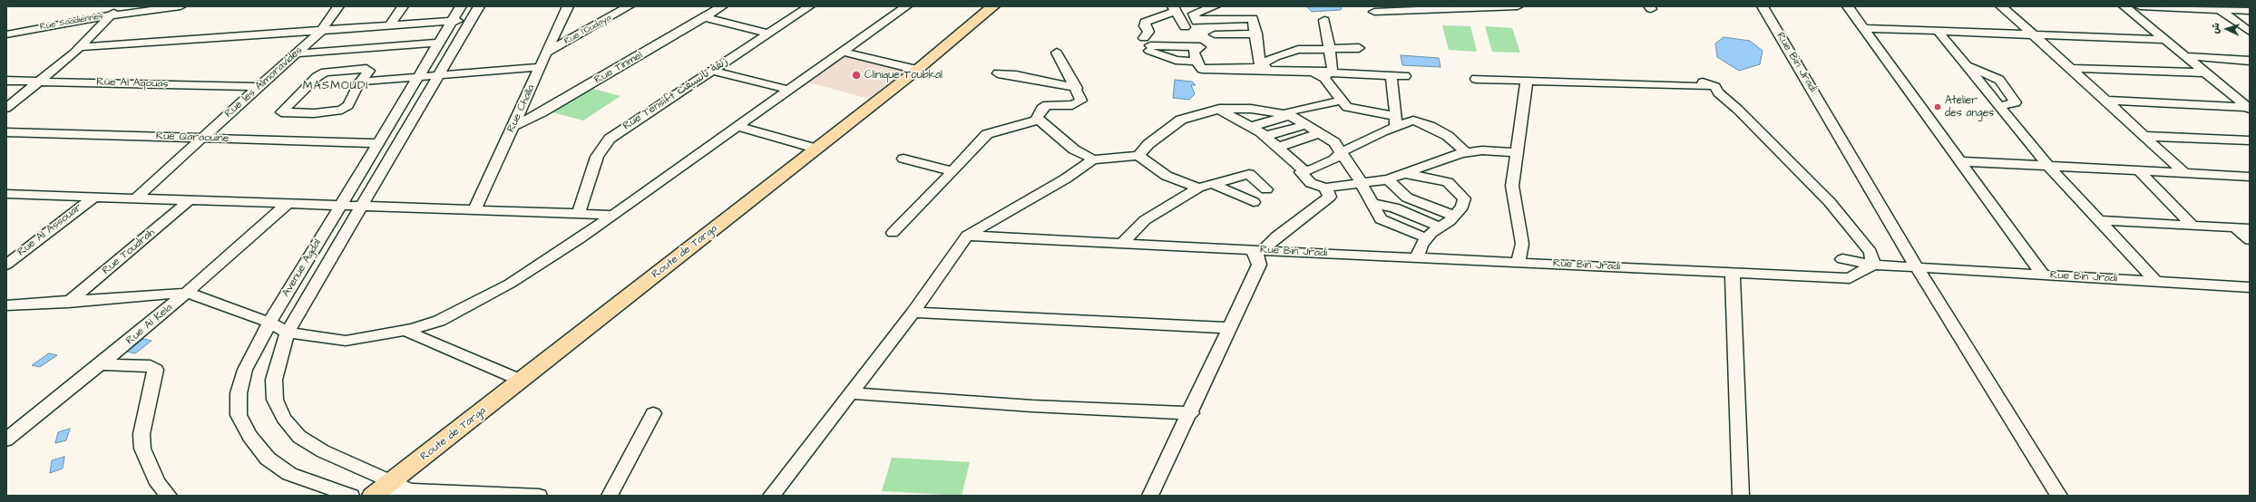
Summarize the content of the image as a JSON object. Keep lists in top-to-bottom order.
{
  "streets": {
    "main road": ["Route de Targa"],
    "street": [
      "Rue Saadiennes",
      "Rue l'Oudaya",
      "Rue Bin Jradi",
      "Rue Tinmel",
      "Rue les Almoravides",
      "Rue Al Aqouas",
      "Rue Tensift زنقة تانسيفت",
      "Rue Challa",
      "Rue Qaraouine",
      "Rue Al Assouar",
      "Rue Toudrah",
      "Avenue Agdal",
      "Rue Al Kela"
    ]
  },
  "crossings": [
    ["Rue l'Oudaya", "Rue Challa"],
    ["Rue Tinmel", "Rue Challa"],
    ["Rue les Almoravides", "Rue Al Aqouas"],
    ["Rue les Almoravides", "Rue Qaraouine"],
    ["Rue Qaraouine", "Avenue Agdal"],
    ["Route de Targa", "Avenue Agdal"]
  ],
  "districts": ["MASMOUDI"],
  "places": ["Clinique Toubkal", "Atelier des anges"],
  "north": "left"
}
